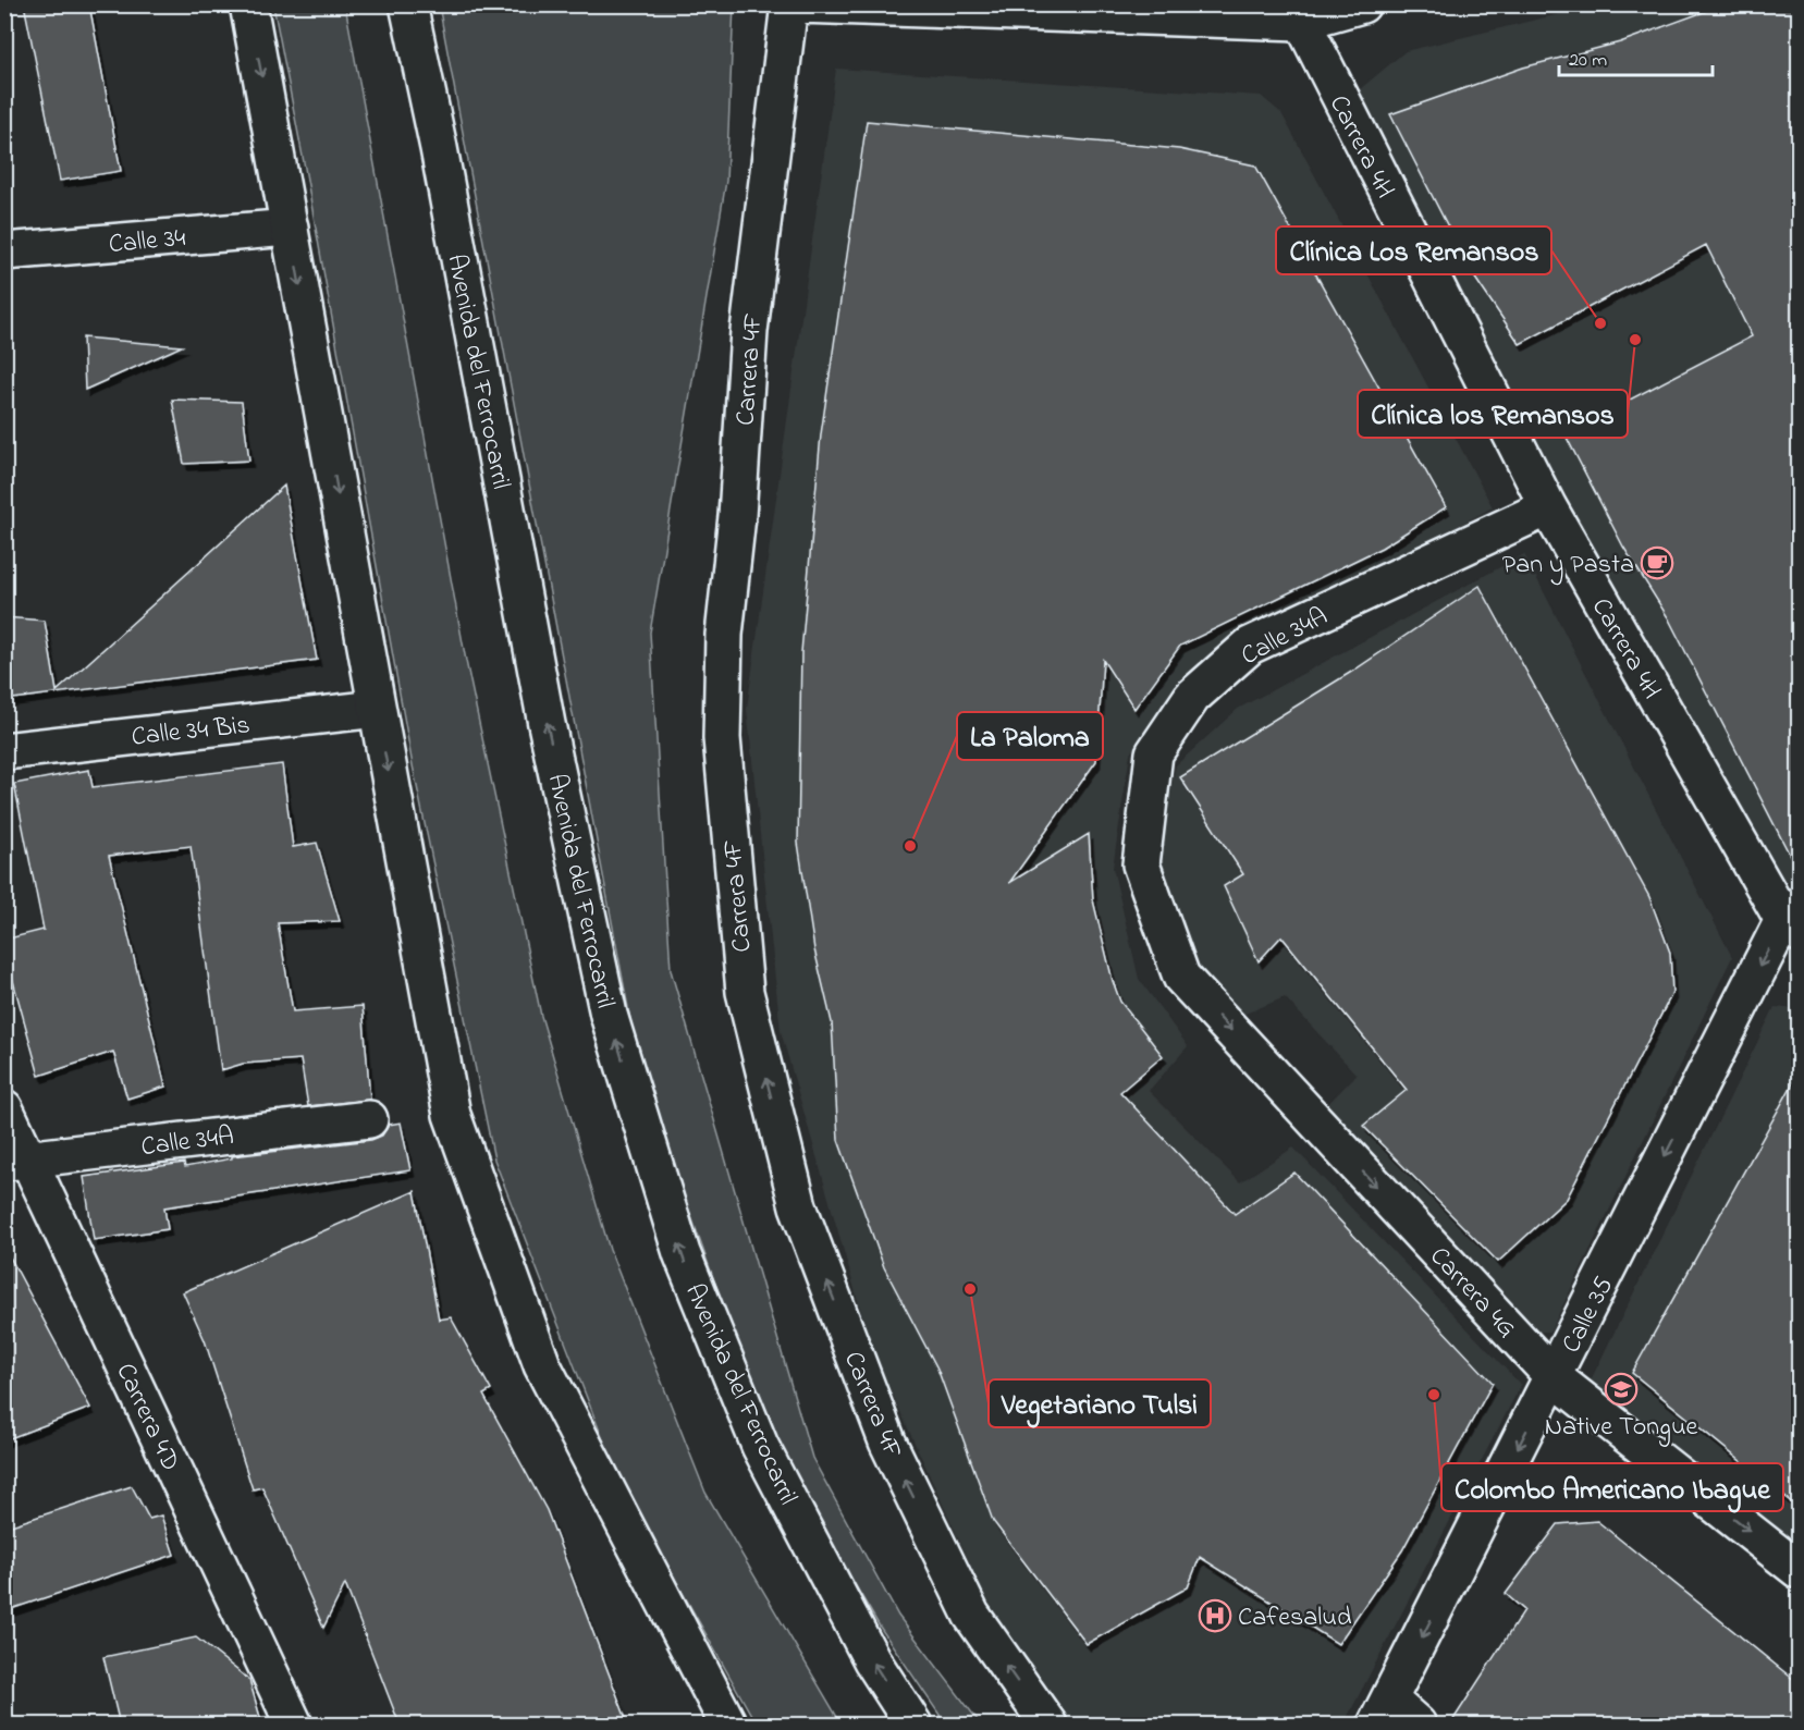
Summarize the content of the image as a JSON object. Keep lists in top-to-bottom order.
{
  "streets": {
    "street": [
      "Carrera 4H",
      "Calle 34",
      "Carrera 4F",
      "Avenida del Ferrocarril",
      "Calle 34A",
      "Calle 34 Bis",
      "Carrera 4G",
      "Calle 35",
      "Carrera 4D"
    ]
  },
  "crossings": [
    ["Carrera 4H", "Calle 34A"],
    ["Carrera 4H", "Calle 35"],
    ["Calle 34A", "Carrera 4G"],
    ["Calle 34A", "Carrera 4D"],
    ["Carrera 4G", "Calle 35"]
  ],
  "one_way": ["Carrera 4G", "Calle 35"],
  "places": {
    "other": [
      "Clínica Los Remansos",
      "Clínica los Remansos",
      "La Paloma",
      "Vegetariano Tulsi",
      "Colombo Americano Ibague"
    ],
    "cafe": ["Pan y Pasta"],
    "school or university": ["Native Tongue"],
    "hospital": ["Cafesalud"]
  },
  "scale_bar": "20 m"
}
